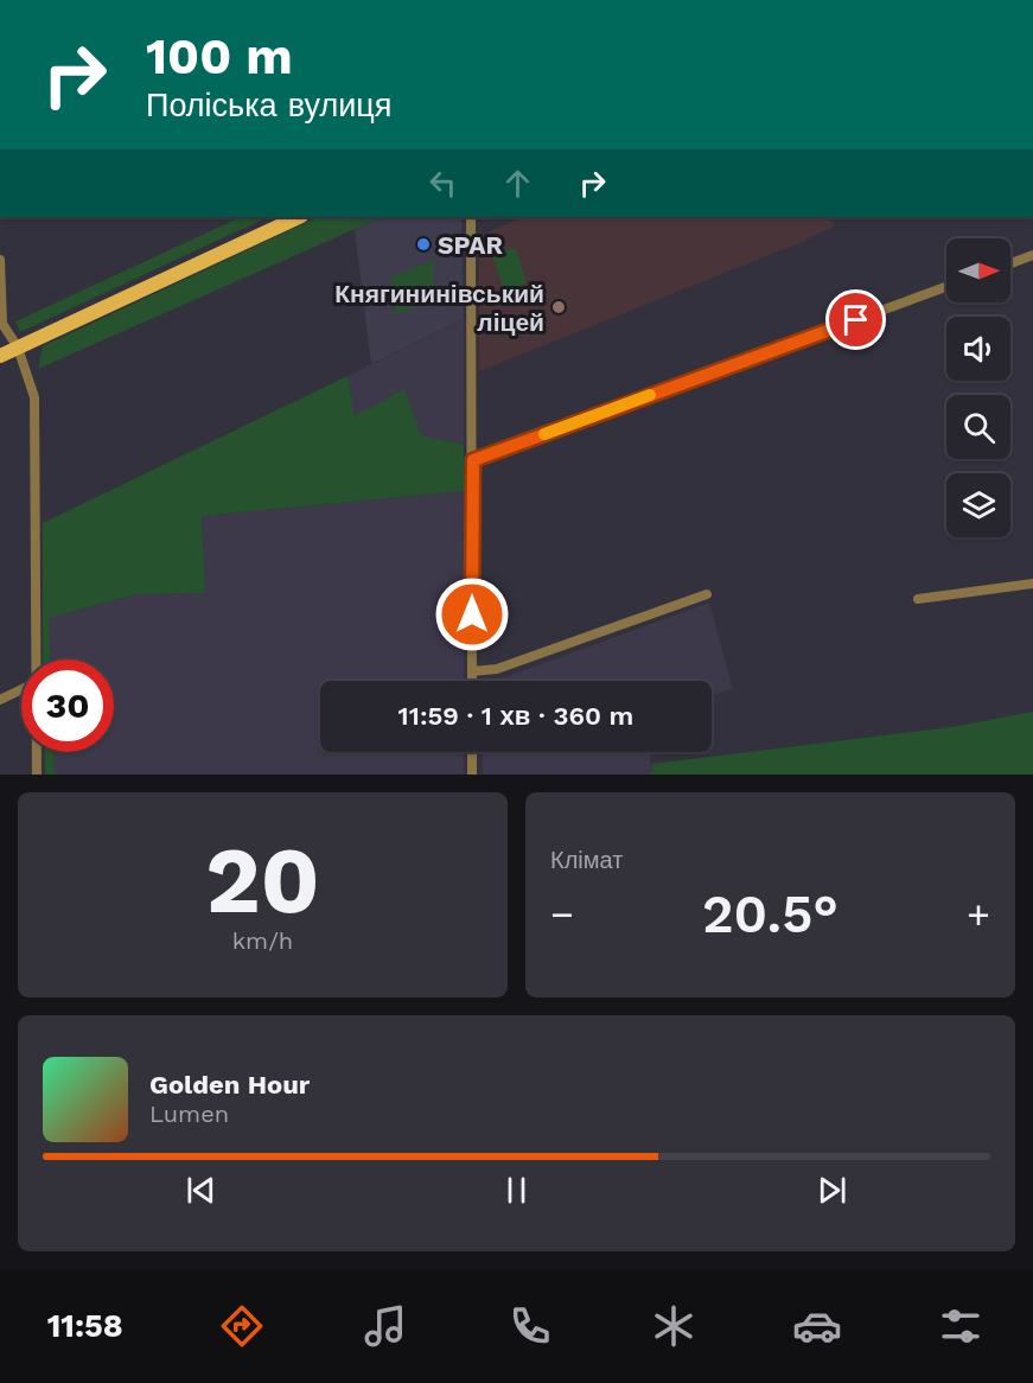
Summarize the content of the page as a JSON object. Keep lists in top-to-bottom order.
{
  "places": ["SPAR", "Княгининівський ліцей"],
  "north": "right",
  "page": {
    "turn": ["100 m", "Поліська вулиця"],
    "limit": "30",
    "trip": "11:59 · 1 хв · 360 m",
    "tile": [
      ["20", "km/h"],
      "Клімат"
    ],
    "heat": ["−", "20.5°", "+"],
    "song": ["Golden Hour", "Lumen"],
    "tabs": "11:58"
  }
}
